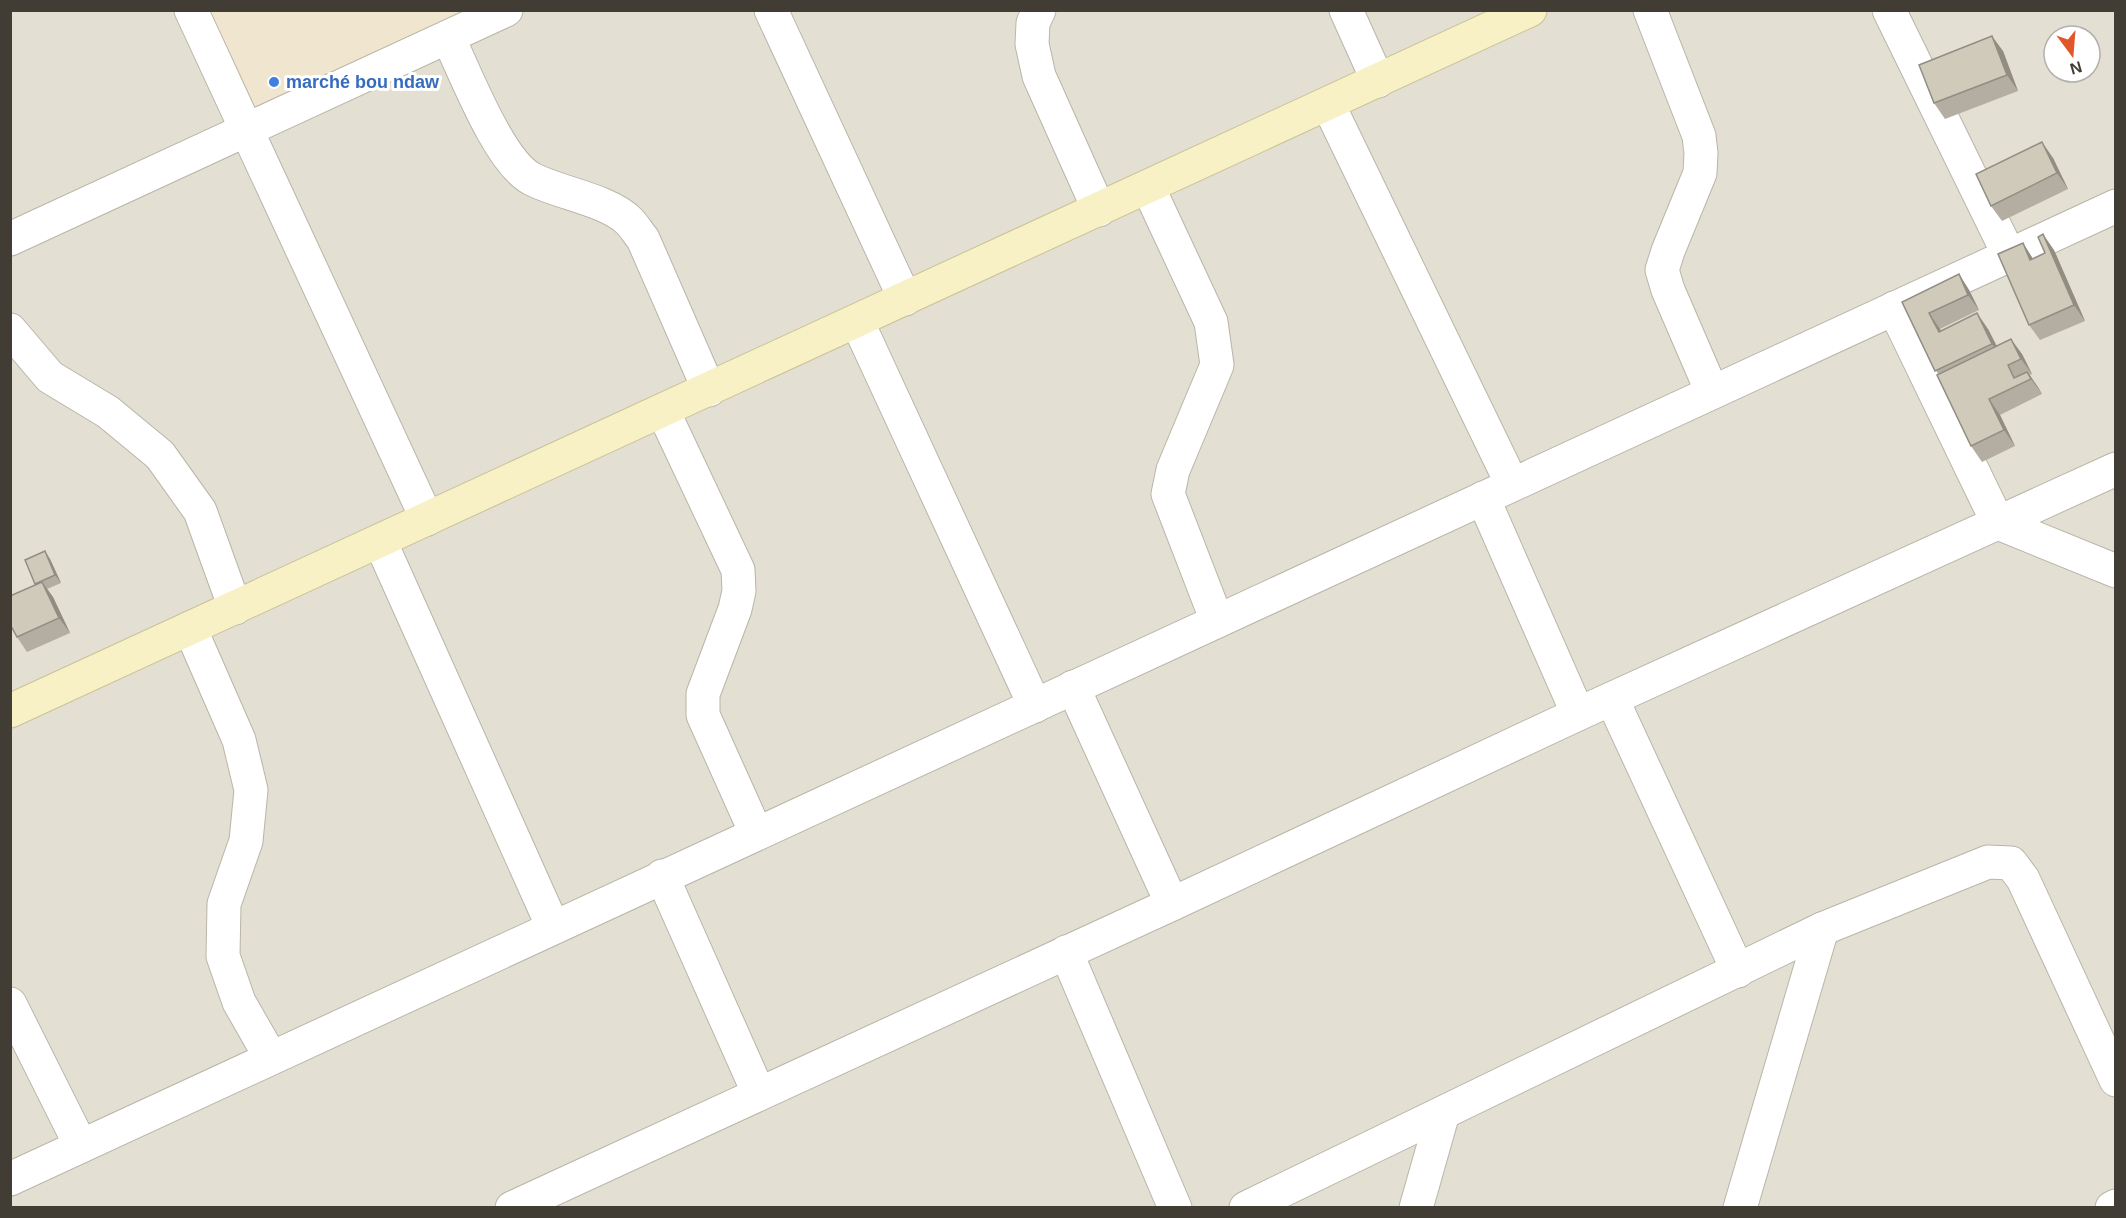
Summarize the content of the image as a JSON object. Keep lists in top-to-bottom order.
{
  "places": ["marché bou ndaw"],
  "north": "bottom"
}
